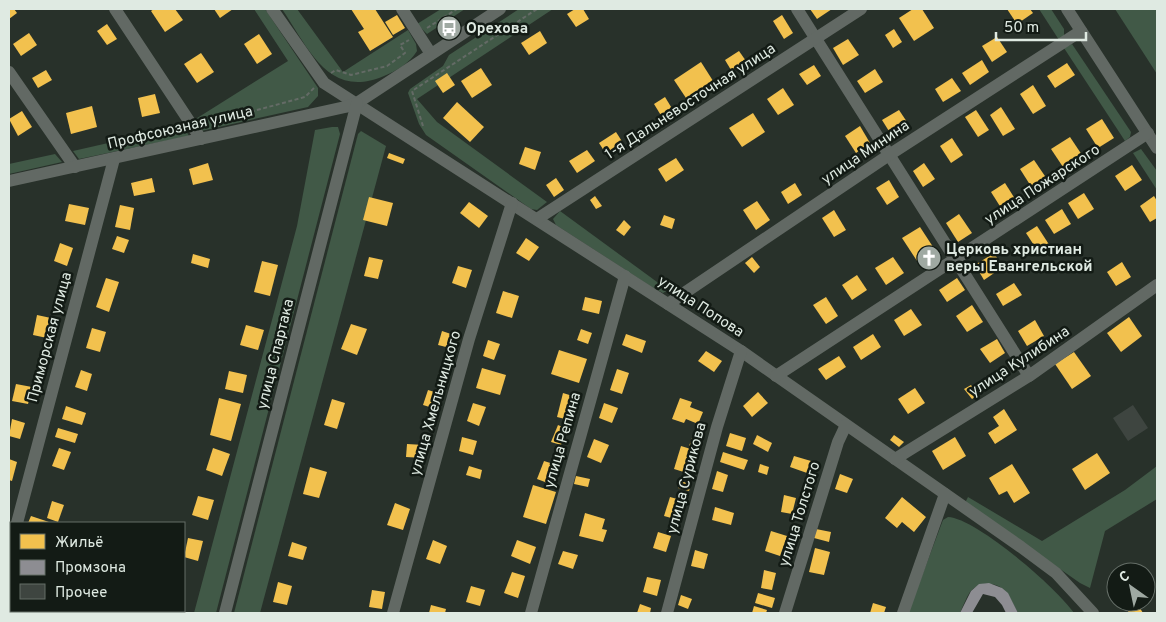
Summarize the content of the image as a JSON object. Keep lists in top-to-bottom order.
{
  "streets": {
    "street": [
      "1-я Дальневосточная улица",
      "Профсоюзная улица",
      "улица Минина",
      "улица Пожарского",
      "улица Попова",
      "Приморская улица",
      "улица Спартака",
      "улица Кулибина",
      "улица Хмельницкого",
      "улица Репина",
      "улица Сурикова",
      "улица Толстого"
    ]
  },
  "crossings": [
    ["1-я Дальневосточная улица", "улица Попова"],
    ["Профсоюзная улица", "улица Попова"],
    ["Профсоюзная улица", "Приморская улица"],
    ["Профсоюзная улица", "улица Спартака"],
    ["улица Минина", "улица Попова"],
    ["улица Пожарского", "улица Попова"],
    ["улица Попова", "улица Спартака"],
    ["улица Попова", "улица Кулибина"],
    ["улица Попова", "улица Хмельницкого"],
    ["улица Попова", "улица Репина"],
    ["улица Попова", "улица Сурикова"],
    ["улица Попова", "улица Толстого"]
  ],
  "places": {
    "bus stop": ["Орехова"],
    "church": ["Церковь христиан веры Евангельской"]
  },
  "legend": ["Жильё", "Промзона", "Прочее"],
  "scale_bar": "50 m",
  "north": "top left"
}
